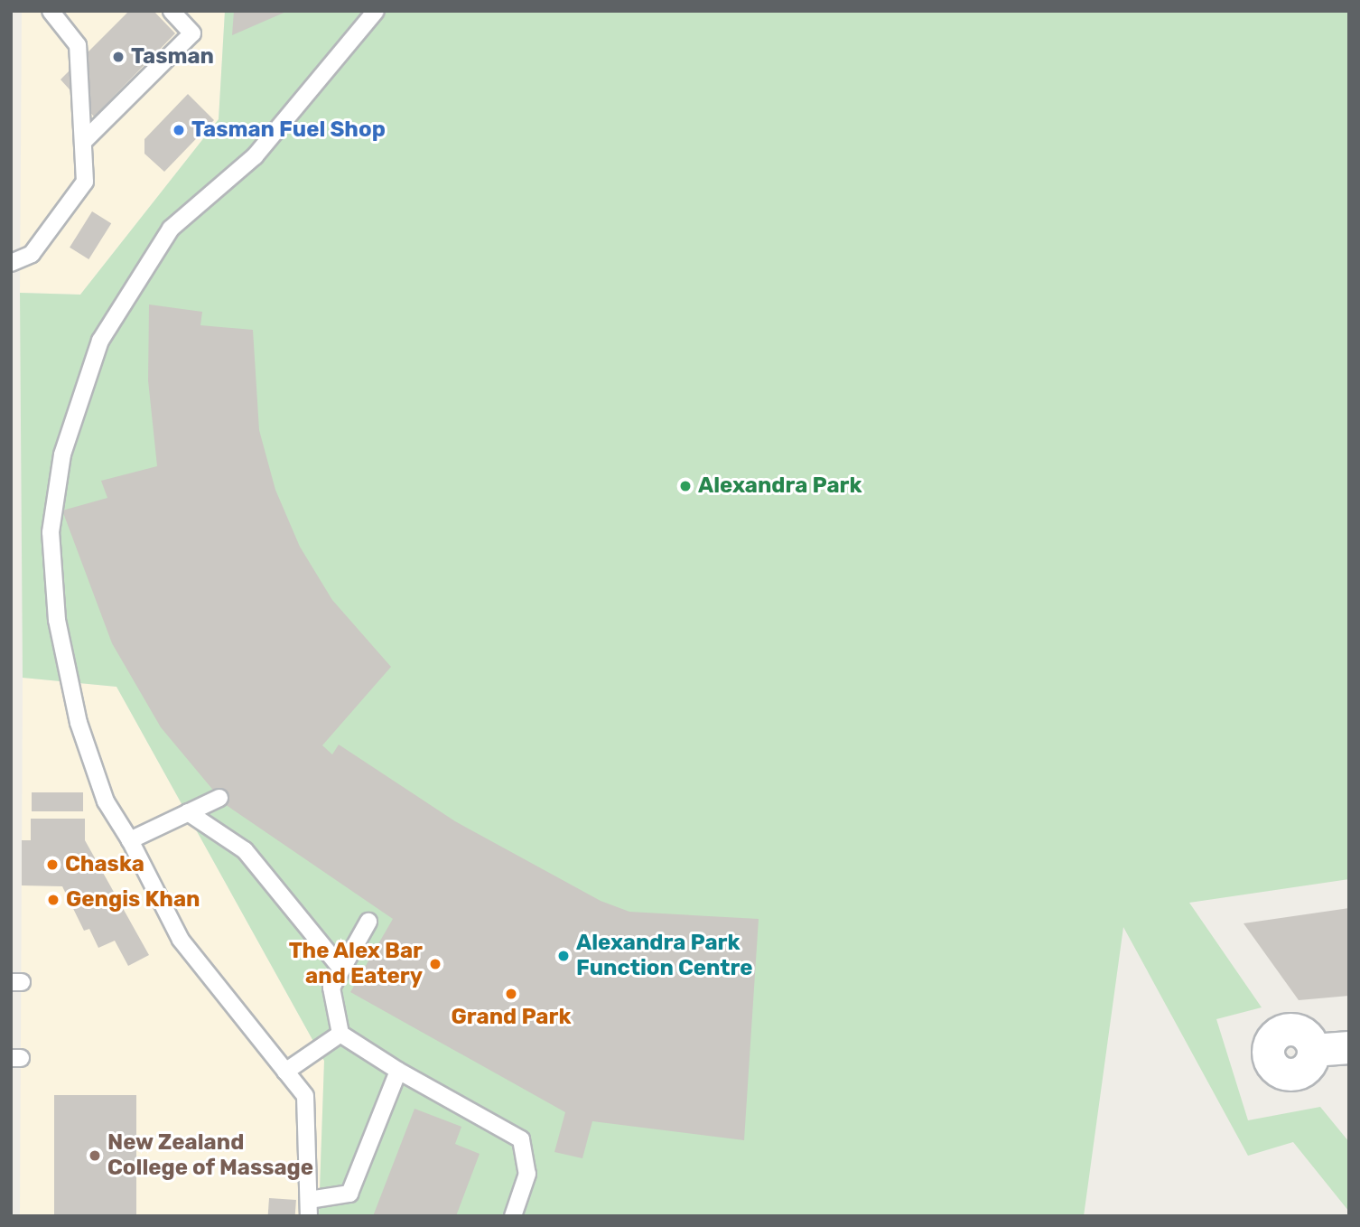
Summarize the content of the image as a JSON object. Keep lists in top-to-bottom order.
{
  "places": [
    "Tasman",
    "Tasman Fuel Shop",
    "Alexandra Park",
    "Chaska",
    "Gengis Khan",
    "Alexandra Park Function Centre",
    "The Alex Bar and Eatery",
    "Grand Park",
    "New Zealand College of Massage"
  ]
}
